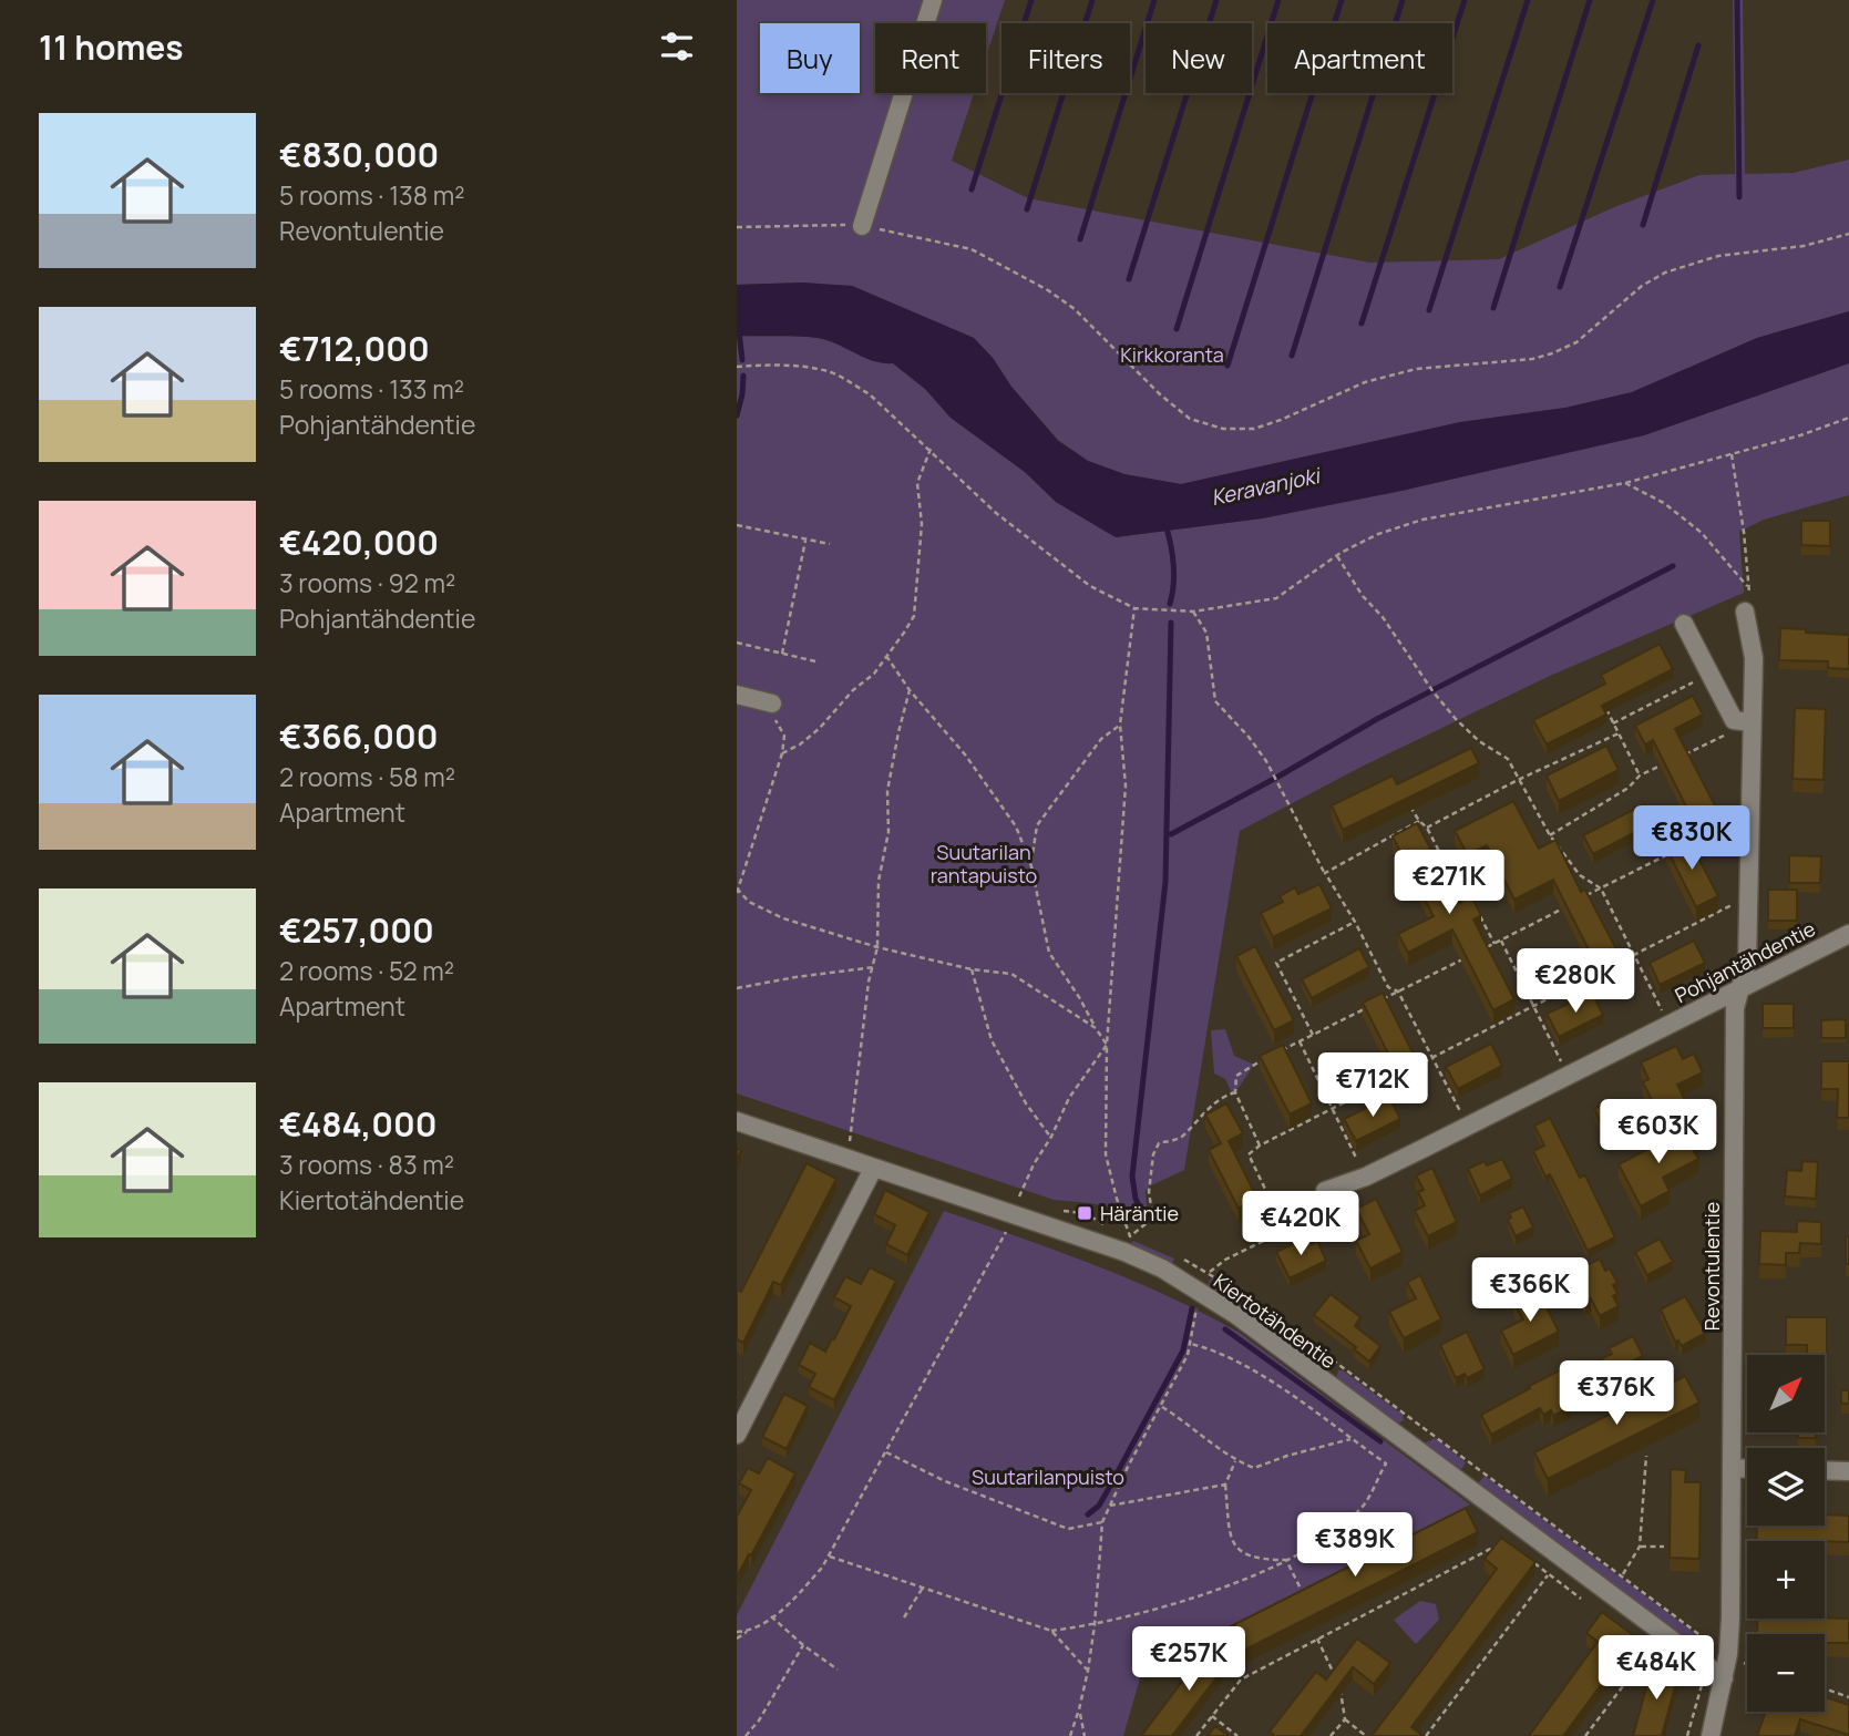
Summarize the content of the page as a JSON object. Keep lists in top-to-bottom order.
{
  "streets": {
    "street": ["Pohjantähdentie", "Revontulentie", "Kiertotähdentie"]
  },
  "crossings": [
    ["Pohjantähdentie", "Revontulentie"],
    ["Revontulentie", "Kiertotähdentie"]
  ],
  "water": ["Keravanjoki"],
  "parks": ["Kirkkoranta", "Suutarilan rantapuisto", "Suutarilanpuisto"],
  "places": {
    "transit": ["Häräntie"]
  },
  "north": "top right",
  "page": {
    "heading": "11 homes",
    "chip": [
      "Buy",
      "Rent",
      "Filters",
      "New",
      "Apartment"
    ],
    "list": [
      {
        "name": "€830,000",
        "note": "5 rooms · 138 m² · Revontulentie"
      },
      {
        "name": "€712,000",
        "note": "5 rooms · 133 m² · Pohjantähdentie"
      },
      {
        "name": "€420,000",
        "note": "3 rooms · 92 m² · Pohjantähdentie"
      },
      {
        "name": "€366,000",
        "note": "2 rooms · 58 m² · Apartment"
      },
      {
        "name": "€257,000",
        "note": "2 rooms · 52 m² · Apartment"
      },
      {
        "name": "€484,000",
        "note": "3 rooms · 83 m² · Kiertotähdentie"
      }
    ],
    "price": [
      "€830K",
      "€271K",
      "€280K",
      "€712K",
      "€603K",
      "€420K",
      "€366K",
      "€376K",
      "€389K",
      "€257K",
      "€484K"
    ],
    "map_buttons": ["+", "−"]
  }
}
